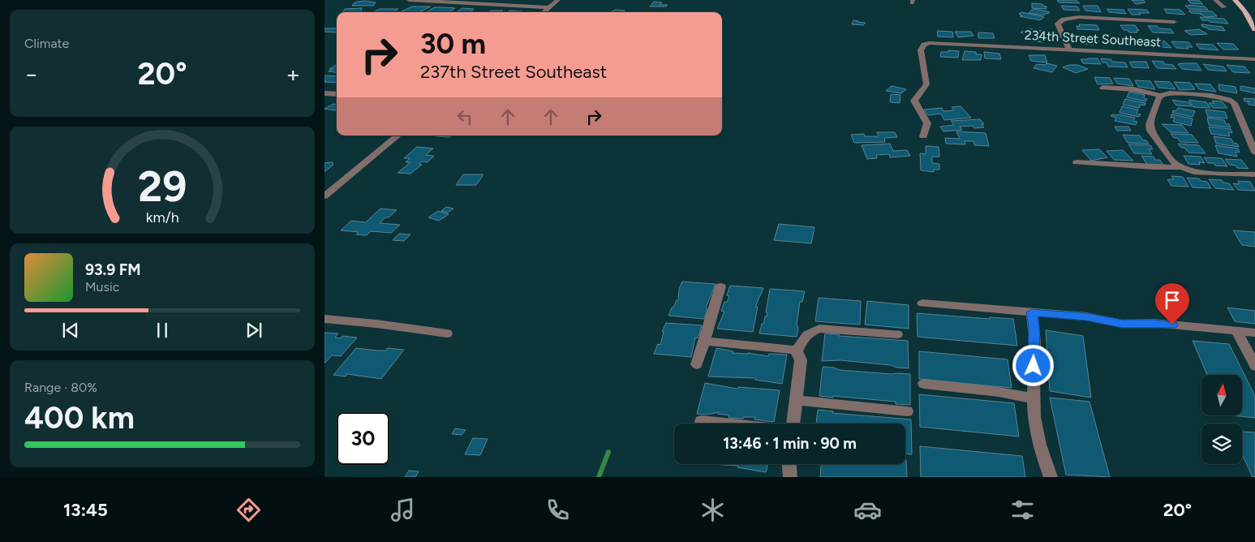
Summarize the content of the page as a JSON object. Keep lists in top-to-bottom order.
{
  "streets": {
    "street": ["234th Street Southeast"]
  },
  "north": "top",
  "page": {
    "tile": [
      "Climate",
      ["Range · 80%", "400 km"]
    ],
    "turn": ["30 m", "237th Street Southeast"],
    "heat": ["−", "20°", "+"],
    "song": ["93.9 FM", "Music"],
    "limit": "30",
    "trip": "13:46 · 1 min · 90 m",
    "tabs": ["13:45", "20°"],
    "gauge": ["29", "km/h"]
  }
}
